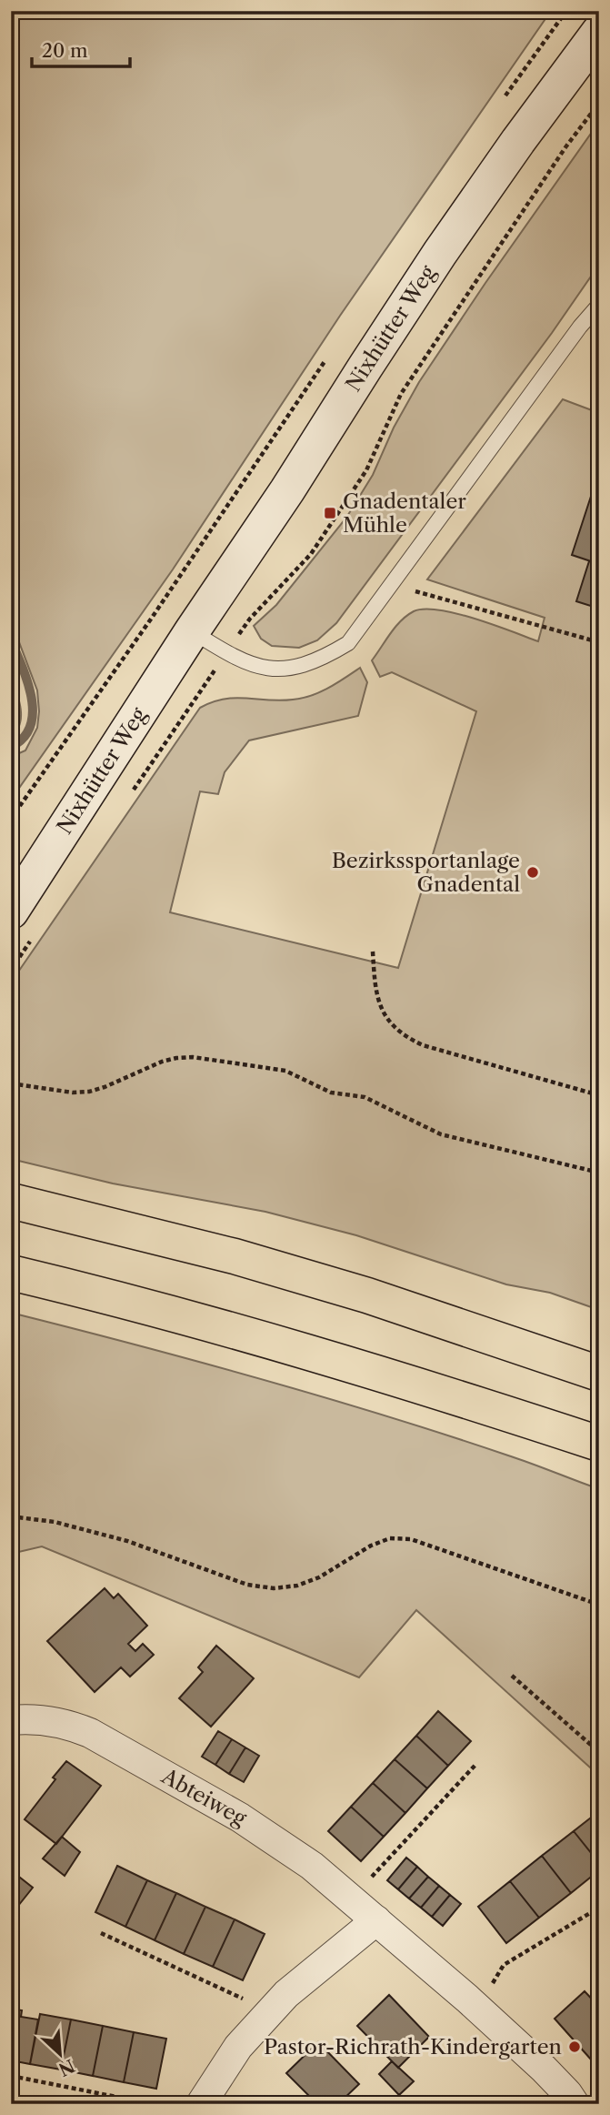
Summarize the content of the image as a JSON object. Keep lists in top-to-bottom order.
{
  "streets": {
    "main road": ["Nixhütter Weg"],
    "street": ["Abteiweg"]
  },
  "places": {
    "transit": ["Gnadentaler Mühle"],
    "other": ["Bezirkssportanlage Gnadental", "Pastor-Richrath-Kindergarten"]
  },
  "scale_bar": "20 m",
  "north": "bottom right"
}
